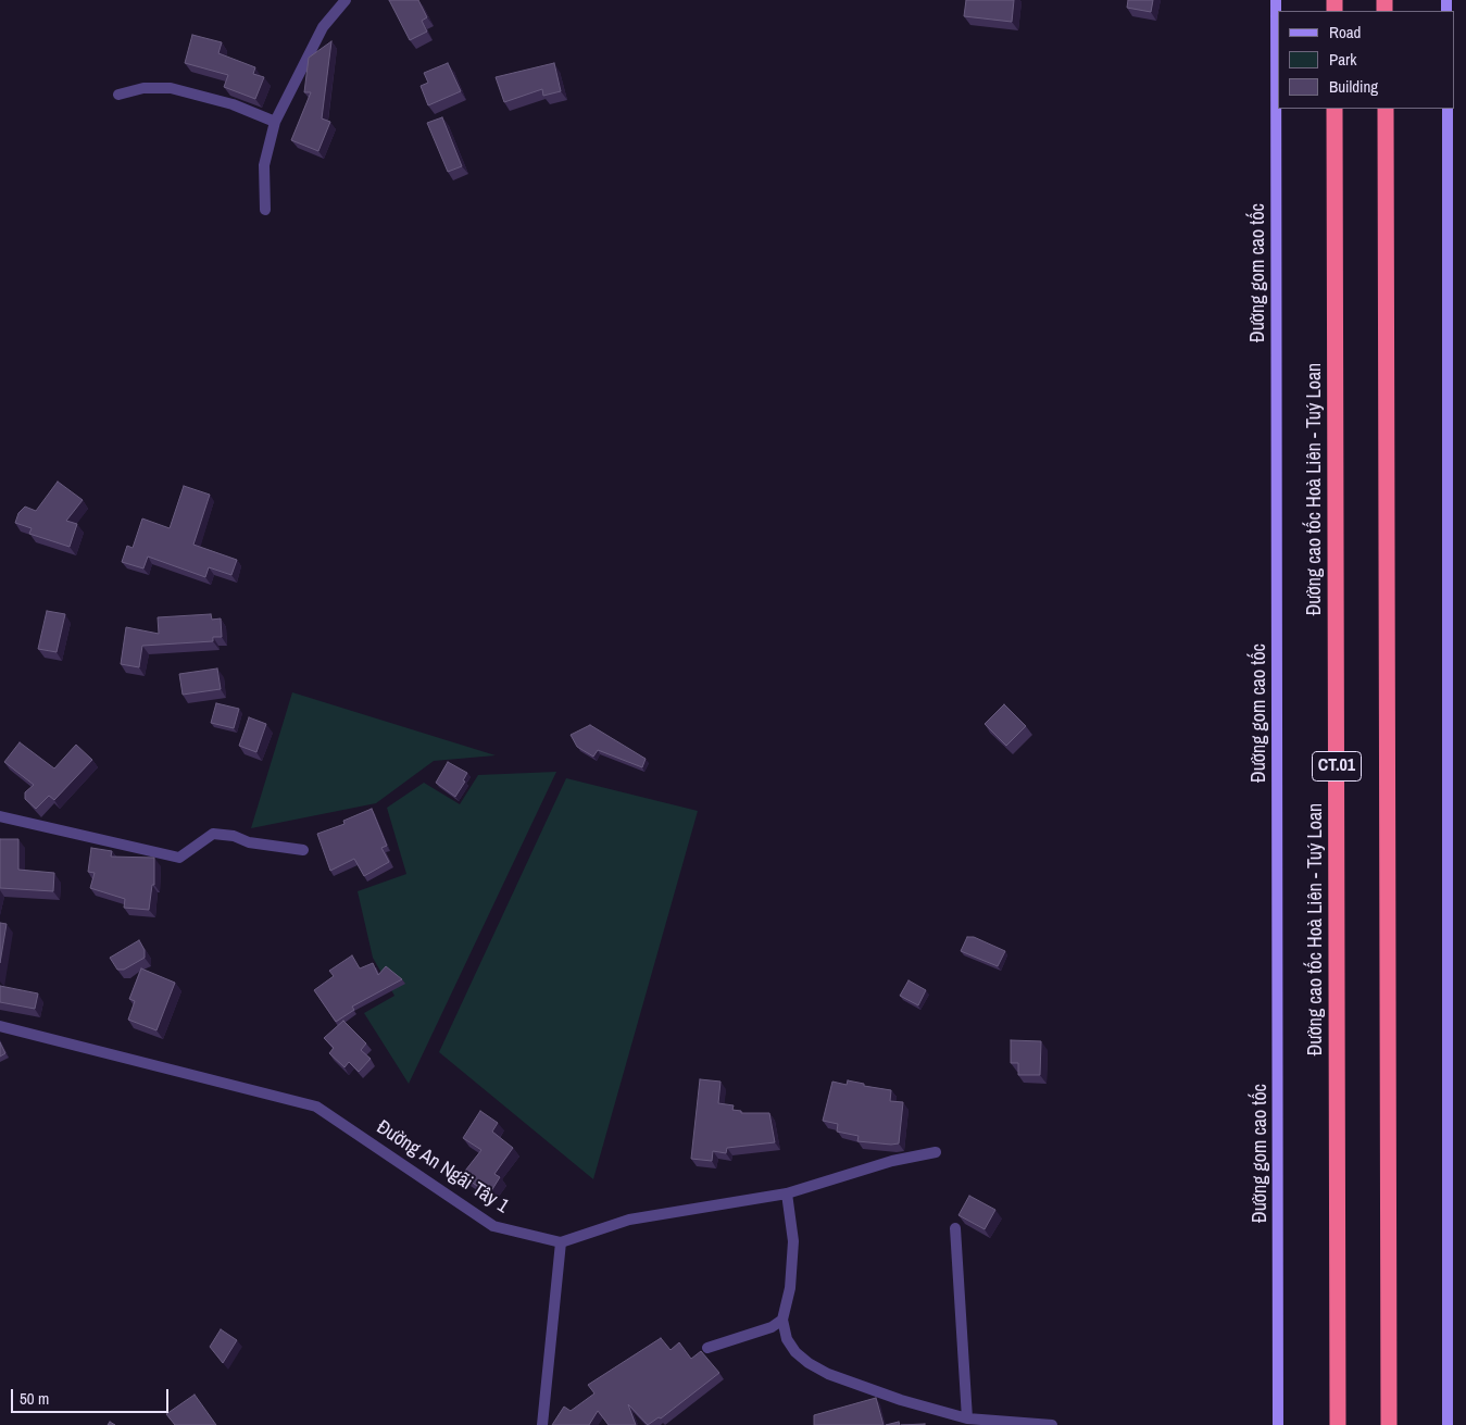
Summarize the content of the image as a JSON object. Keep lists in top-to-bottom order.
{
  "streets": {
    "highway": ["Đường cao tốc Hoà Liên - Tuý Loan", "CT.01"],
    "main road": ["Đường gom cao tốc"],
    "street": ["Đường An Ngãi Tây 1"]
  },
  "legend": ["Road", "Park", "Building"],
  "scale_bar": "50 m"
}
